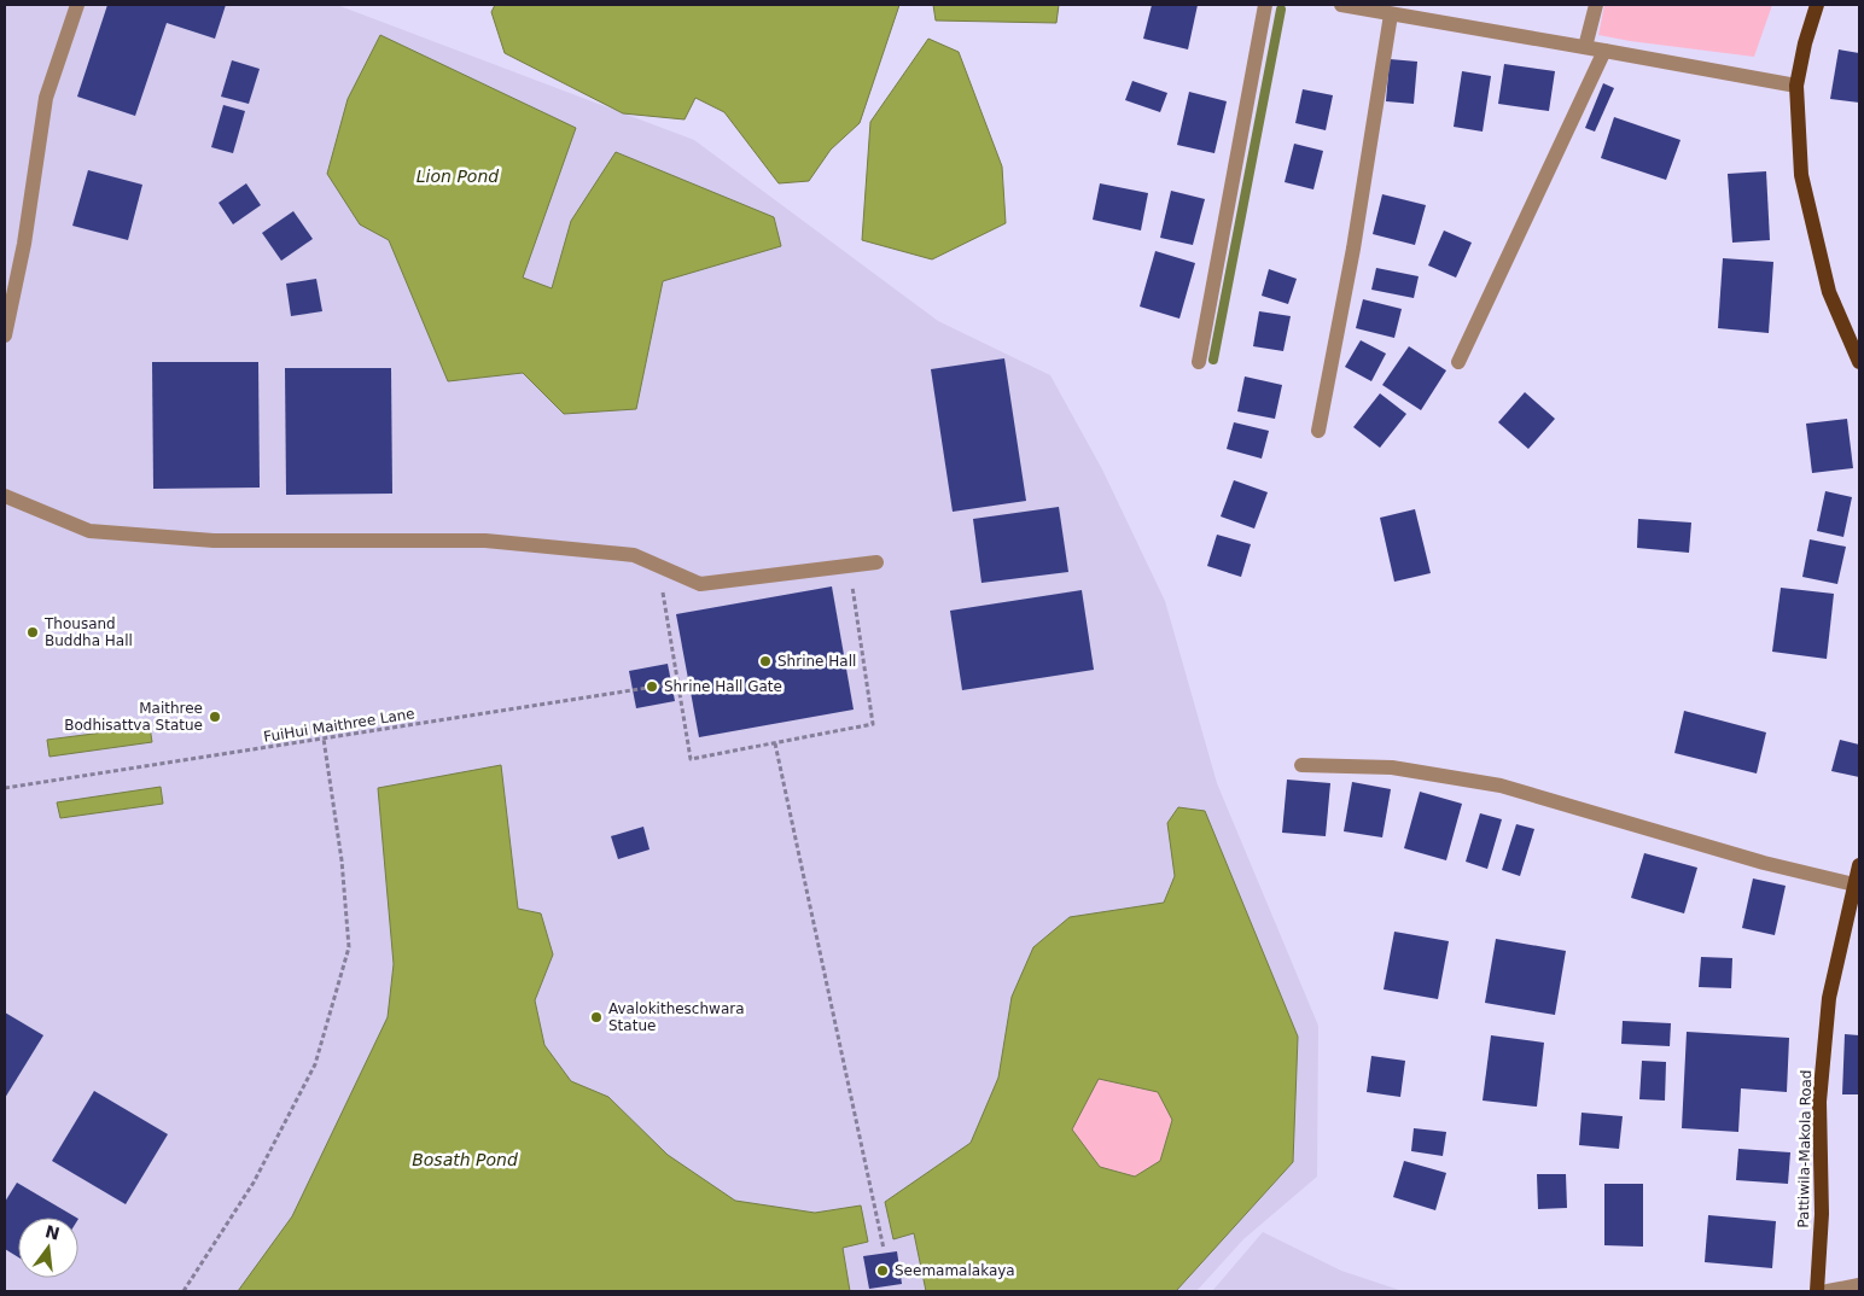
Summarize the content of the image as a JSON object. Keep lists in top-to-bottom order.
{
  "streets": {
    "main road": ["Pattiwila-Makola Road"],
    "path": ["FuiHui Maithree Lane"]
  },
  "water": ["Lion Pond", "Bosath Pond"],
  "places": [
    "Thousand Buddha Hall",
    "Shrine Hall",
    "Shrine Hall Gate",
    "Maithree Bodhisattva Statue",
    "Avalokitheschwara Statue",
    "Seemamalakaya"
  ],
  "north": "top"
}
